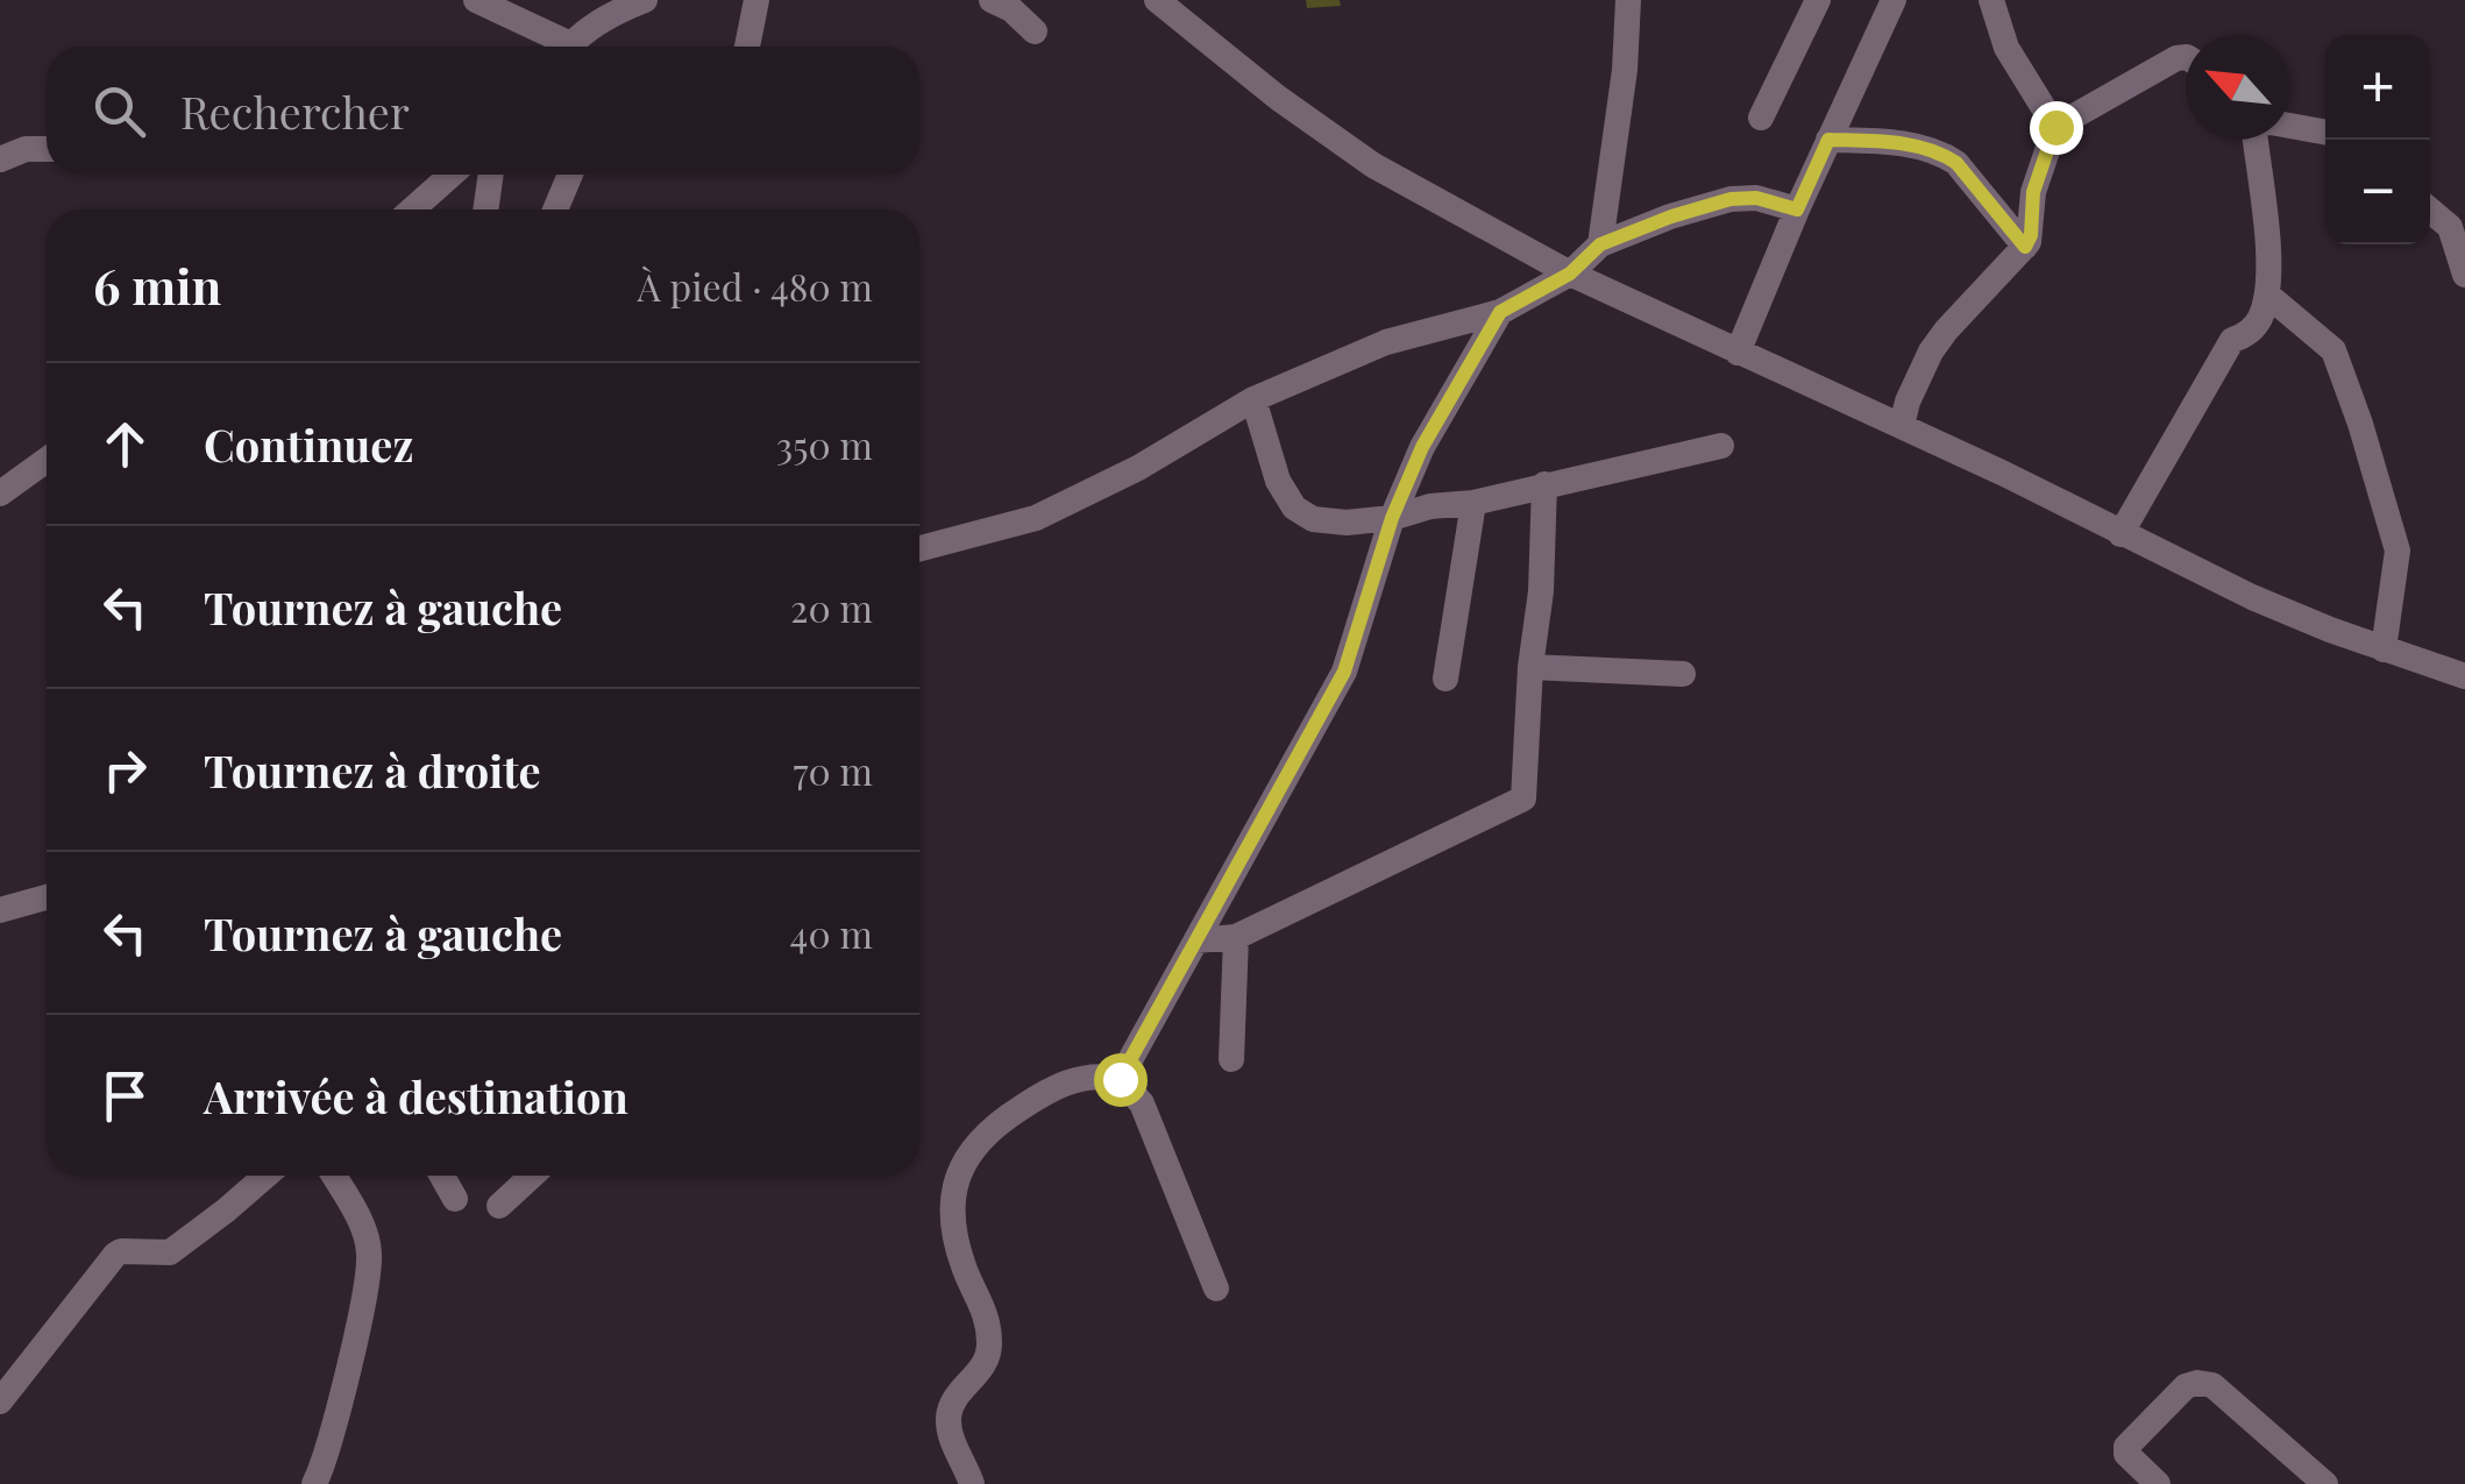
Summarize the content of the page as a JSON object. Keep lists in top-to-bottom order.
{
  "north": "top left",
  "page": {
    "map_buttons": ["+", "−"],
    "search": "Rechercher",
    "heading": ["6 min", "À pied · 480 m"],
    "list": [
      ["Continuez", "350 m"],
      ["Tournez à gauche", "20 m"],
      ["Tournez à droite", "70 m"],
      ["Tournez à gauche", "40 m"],
      "Arrivée à destination"
    ]
  }
}
